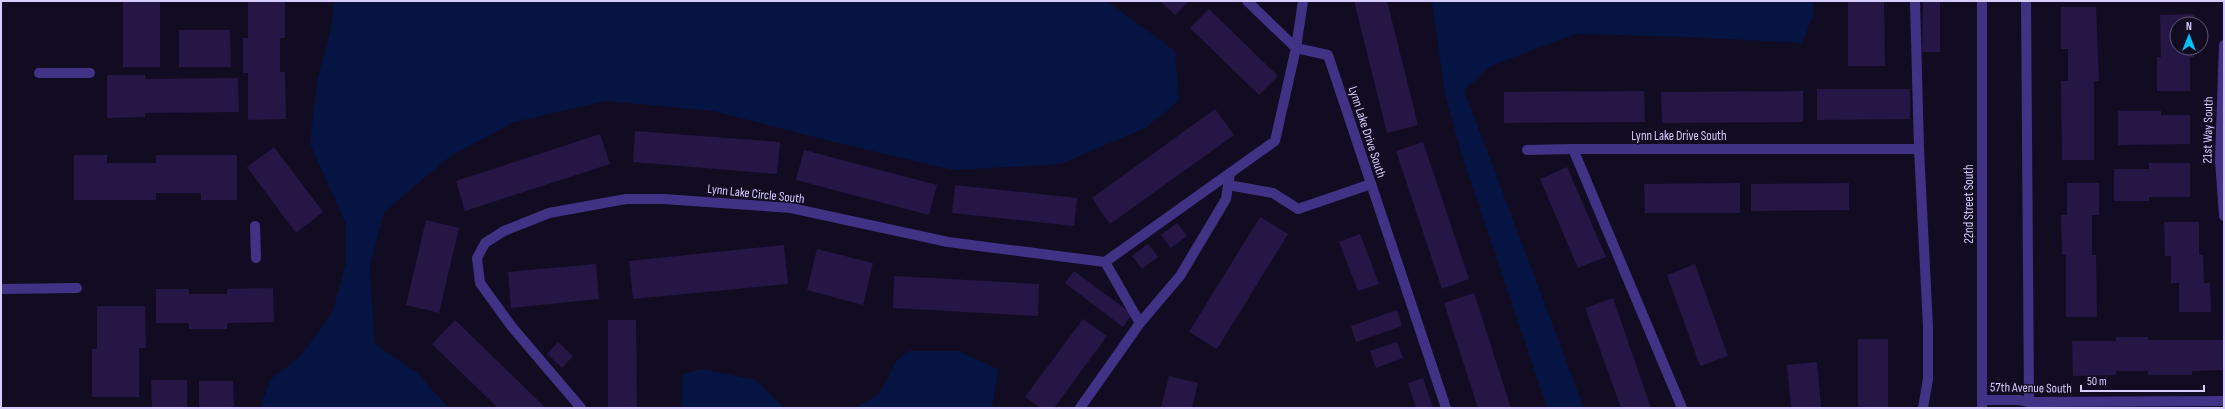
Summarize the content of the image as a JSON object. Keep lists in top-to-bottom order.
{
  "streets": {
    "street": [
      "21st Way South",
      "Lynn Lake Drive South",
      "Lynn Lake Circle South",
      "22nd Street South",
      "57th Avenue South"
    ]
  },
  "crossings": [
    ["22nd Street South", "57th Avenue South"]
  ],
  "scale_bar": "50 m",
  "north": "top"
}
